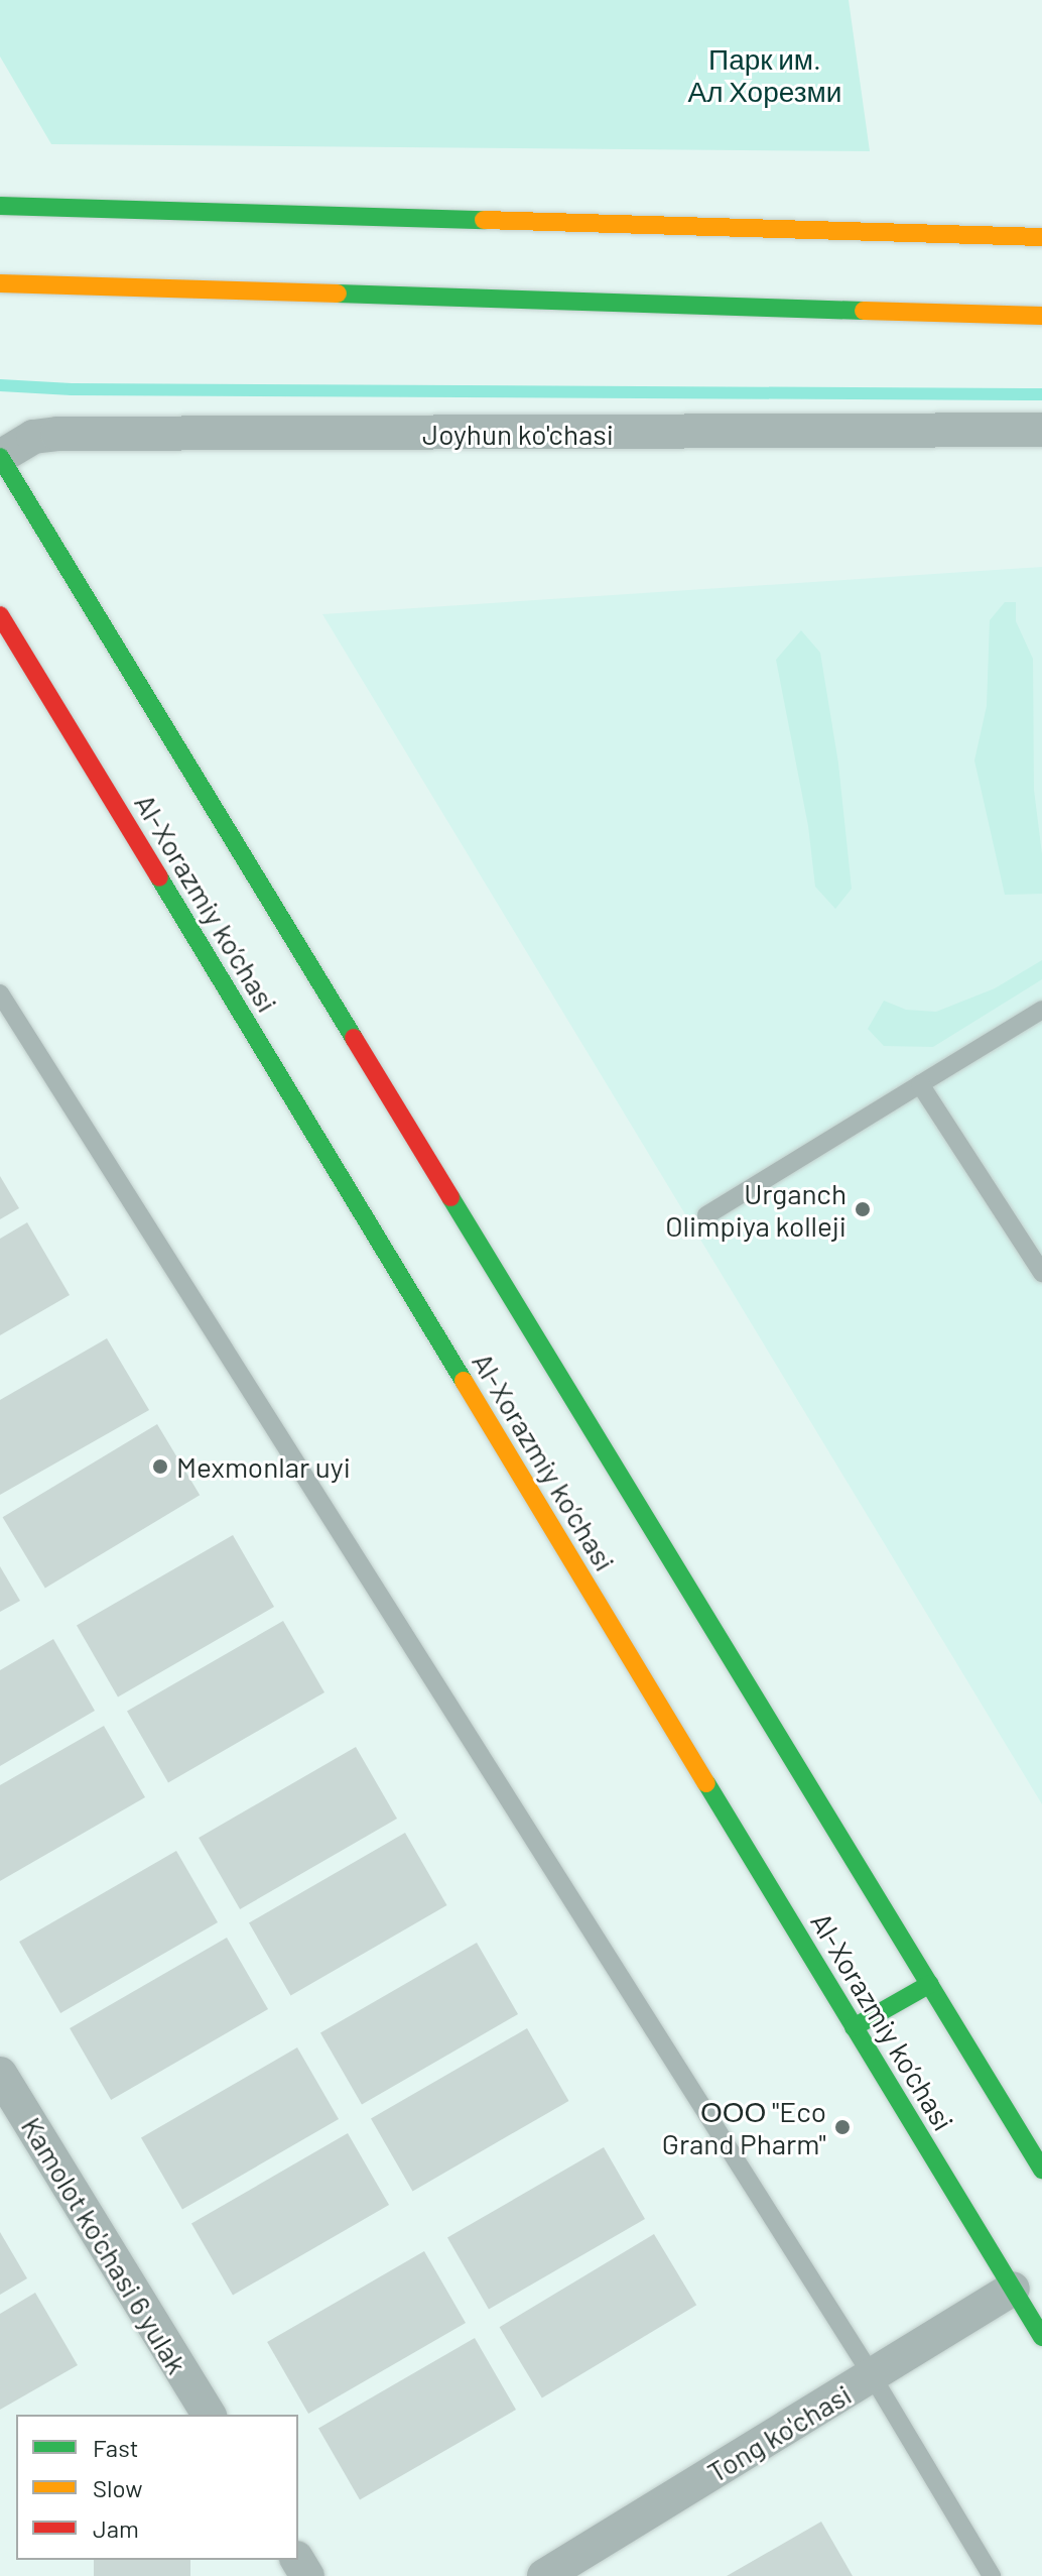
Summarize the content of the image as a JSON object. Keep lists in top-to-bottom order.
{
  "streets": {
    "main road": ["Al-Xorazmiy ko’chasi"],
    "street": ["Joyhun ko'chasi", "Kamolot ko'chasi 6 yulak", "Tong ko'chasi"]
  },
  "crossings": [
    ["Joyhun ko'chasi", "Al-Xorazmiy ko’chasi"],
    ["Al-Xorazmiy ko’chasi", "Tong ko'chasi"]
  ],
  "parks": ["Парк им. Ал Хорезми"],
  "places": ["Urganch Olimpiya kolleji", "Mexmonlar uyi", "ООО \"Eco Grand Pharm\""],
  "legend": ["Fast", "Slow", "Jam"]
}
